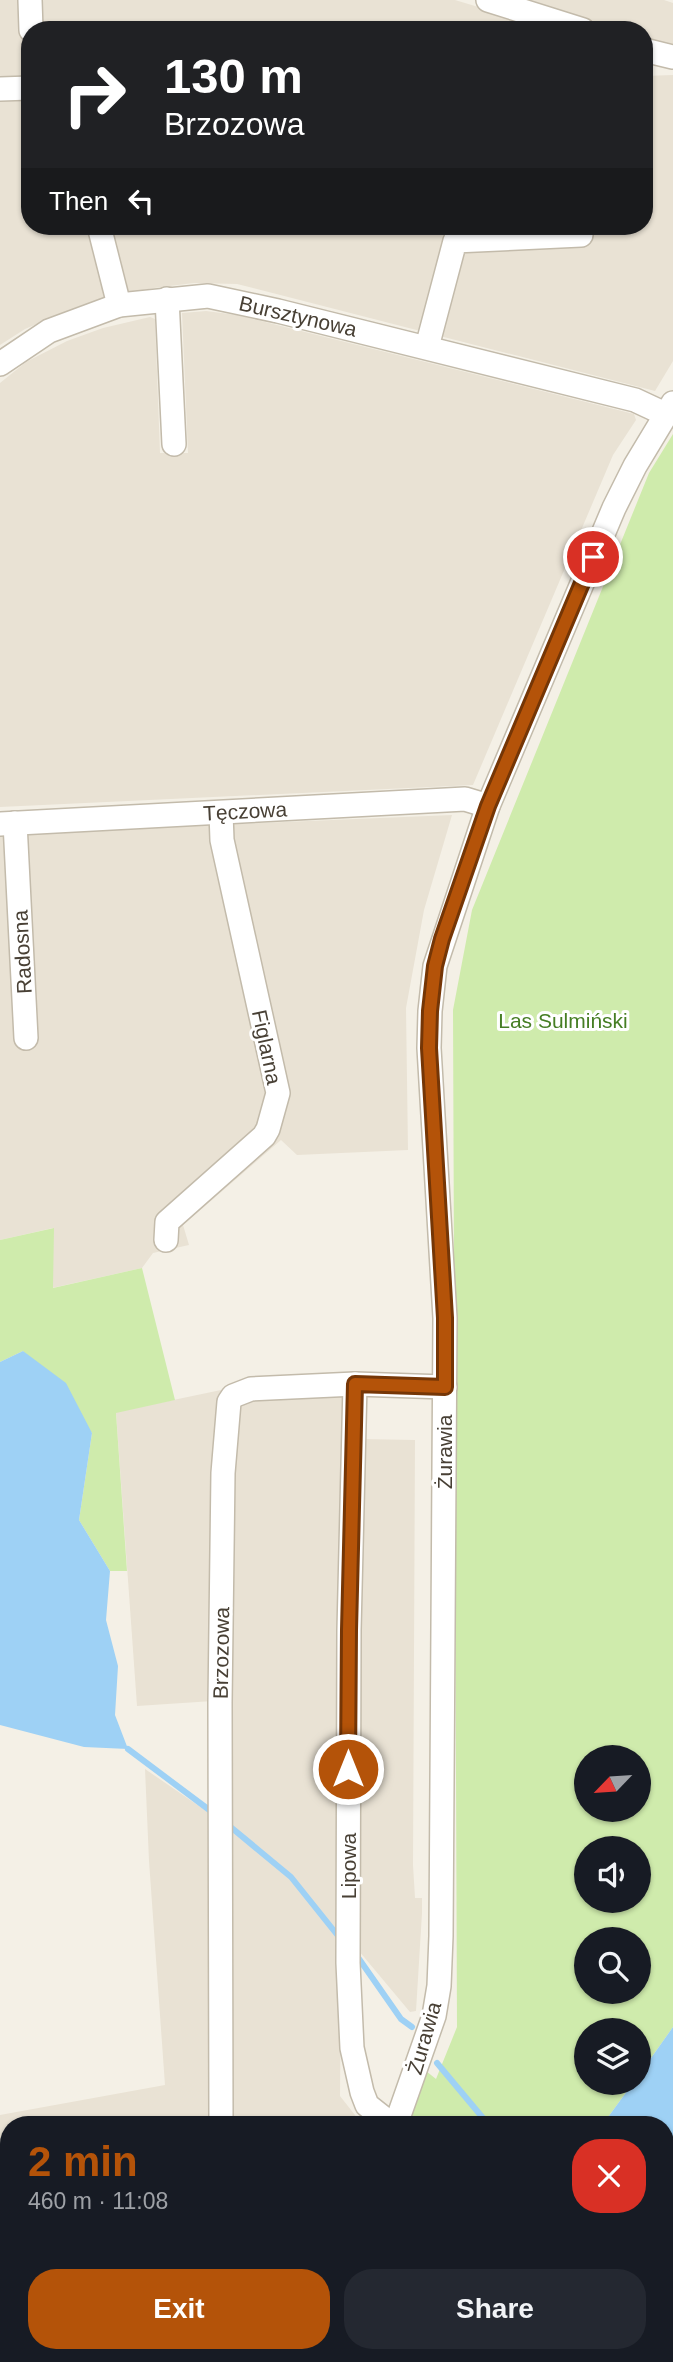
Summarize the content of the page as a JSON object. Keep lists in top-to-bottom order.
{
  "streets": {
    "street": [
      "Bursztynowa",
      "Tęczowa",
      "Radosna",
      "Figlarna",
      "Żurawia",
      "Brzozowa",
      "Lipowa"
    ]
  },
  "crossings": [
    ["Bursztynowa", "Żurawia"],
    ["Tęczowa", "Radosna"],
    ["Tęczowa", "Figlarna"],
    ["Tęczowa", "Żurawia"],
    ["Żurawia", "Brzozowa"],
    ["Brzozowa", "Lipowa"]
  ],
  "parks": ["Las Sulmiński"],
  "north": "bottom left",
  "page": {
    "turn": ["130 m", "Brzozowa"],
    "then": "Then",
    "heading": ["2 min", "460 m · 11:08"],
    "buttons": ["Exit", "Share"]
  }
}
